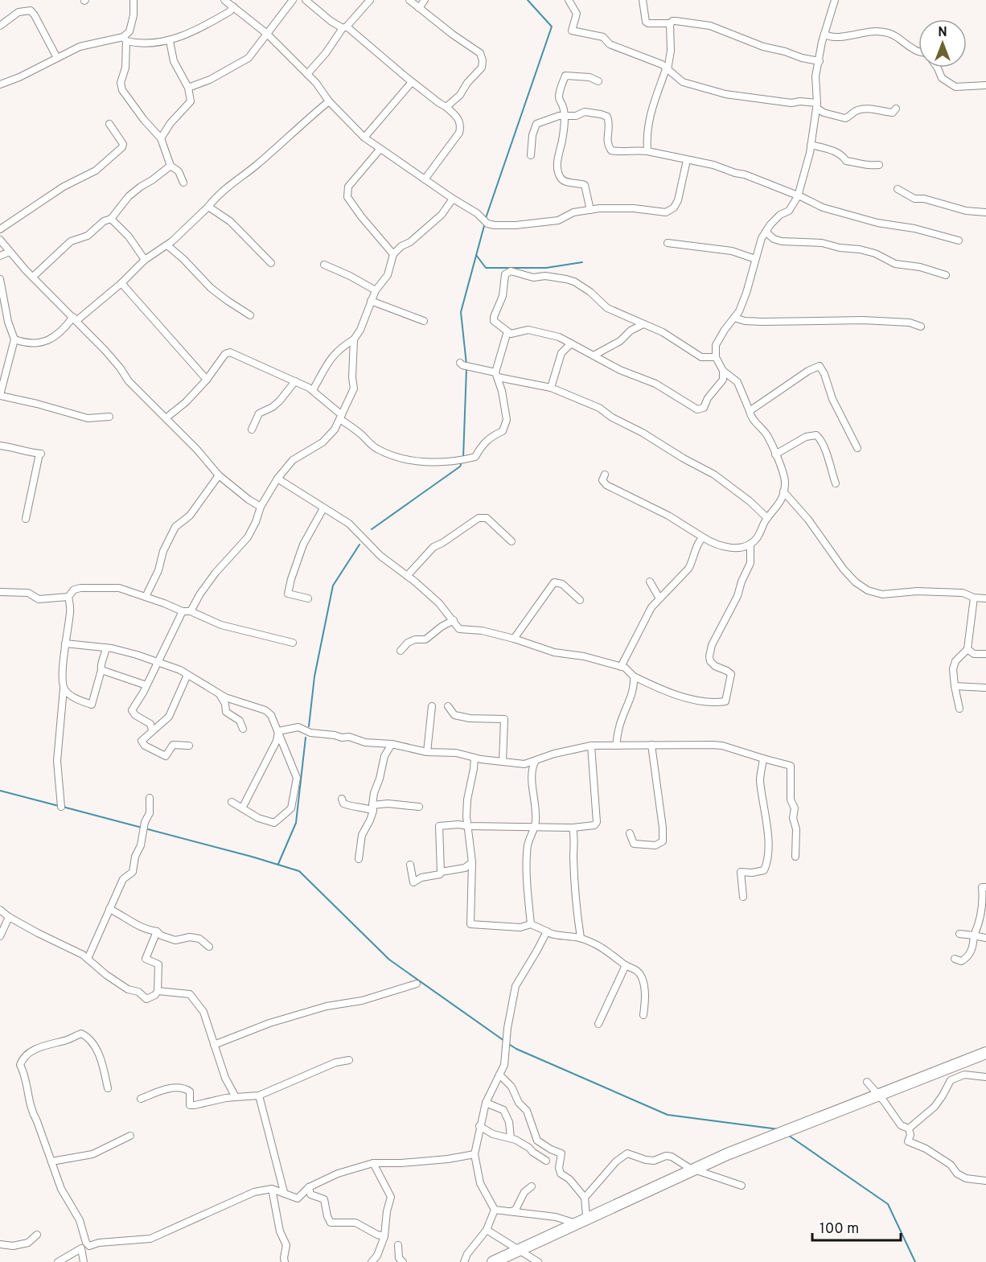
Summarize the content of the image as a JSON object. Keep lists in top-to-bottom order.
{
  "scale_bar": "100 m",
  "north": "top"
}
